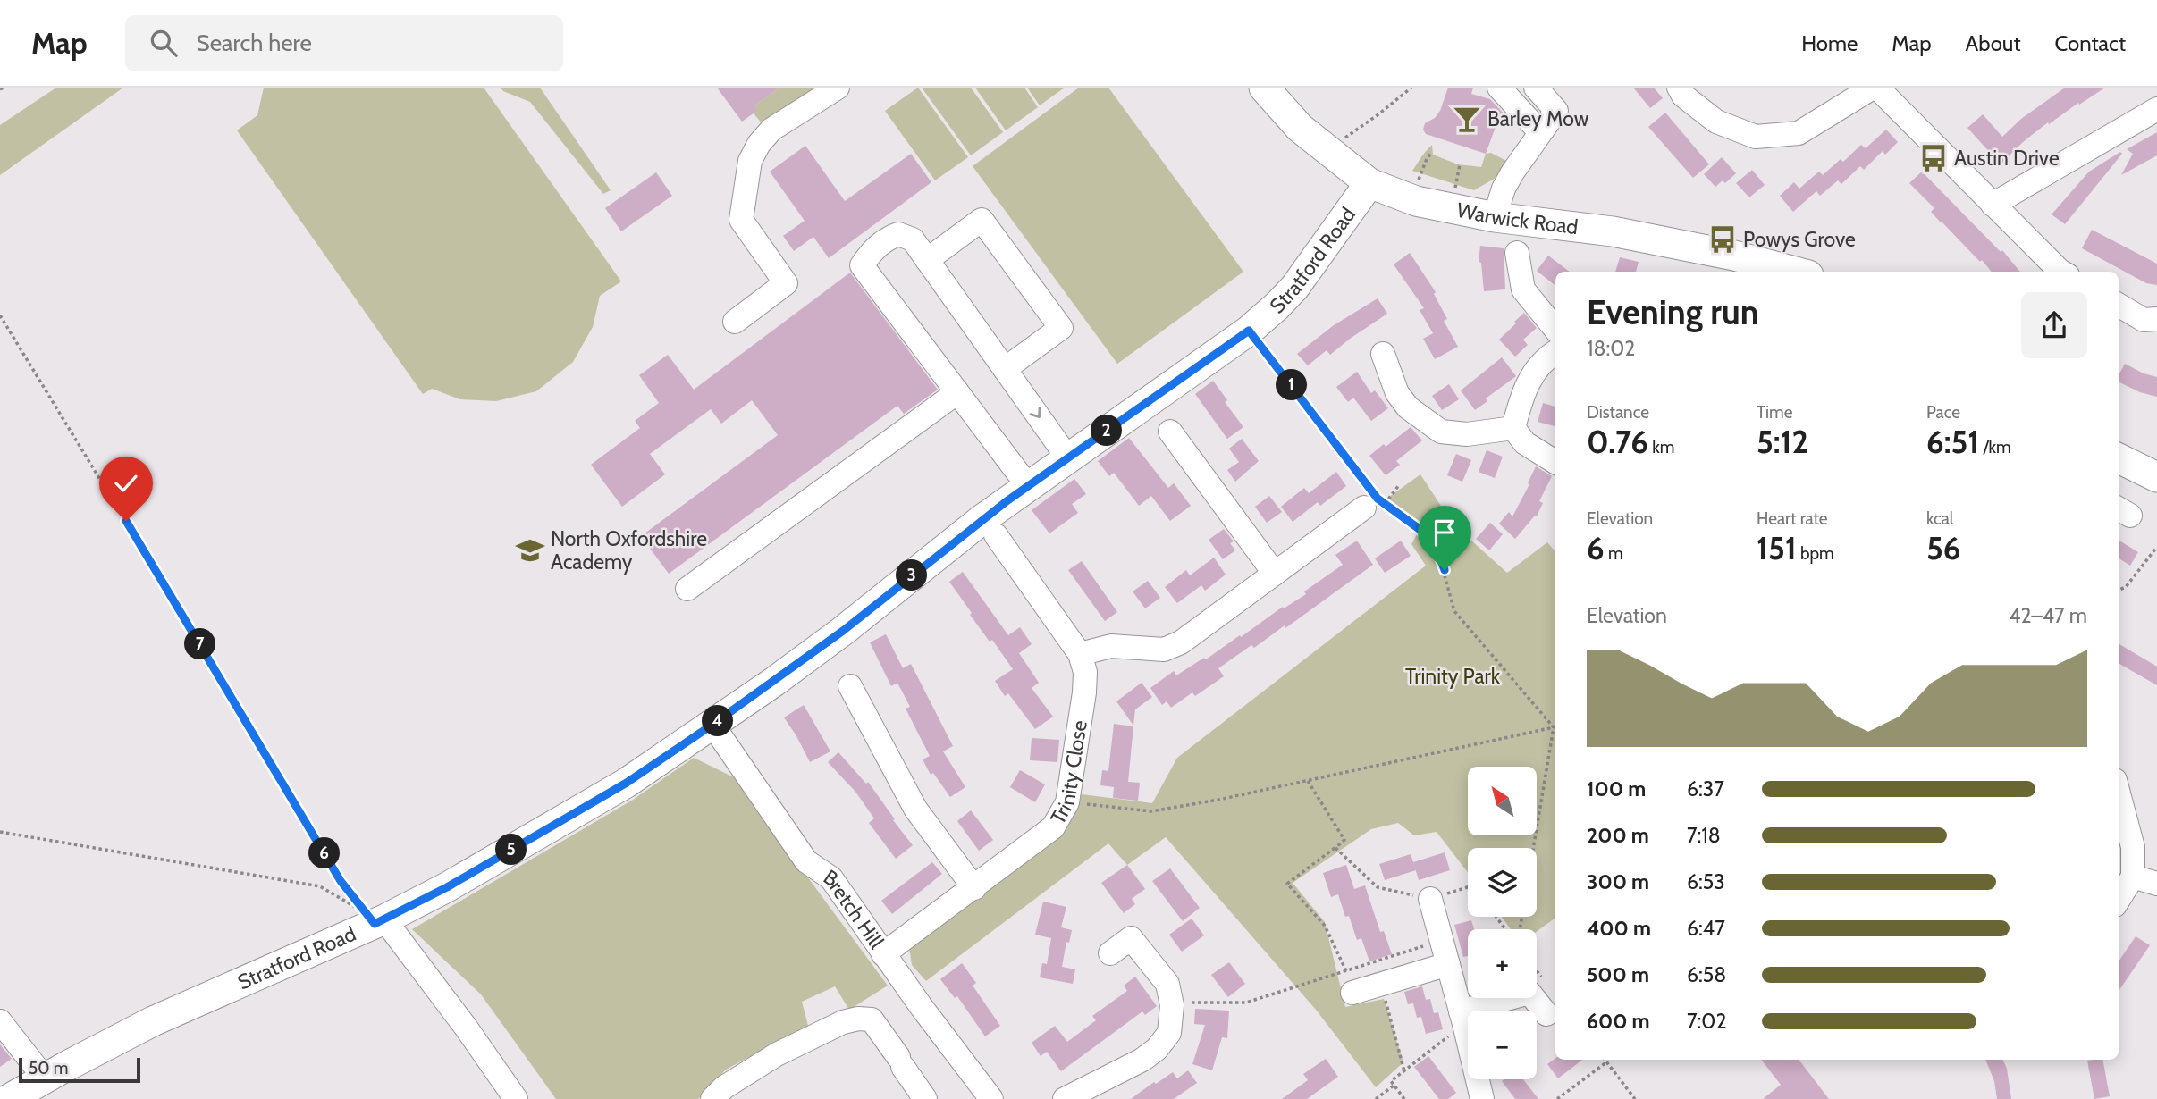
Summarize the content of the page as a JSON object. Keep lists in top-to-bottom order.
{
  "streets": {
    "main road": ["Warwick Road", "Stratford Road"],
    "street": ["Trinity Close", "Bretch Hill"]
  },
  "crossings": [
    ["Warwick Road", "Stratford Road"],
    ["Stratford Road", "Bretch Hill"],
    ["Trinity Close", "Bretch Hill"]
  ],
  "parks": ["Trinity Park"],
  "places": {
    "bar": ["Barley Mow"],
    "bus stop": ["Austin Drive", "Powys Grove"],
    "school or university": ["North Oxfordshire Academy"]
  },
  "scale_bar": "50 m",
  "north": "top left",
  "page": {
    "header": "Map",
    "search": "Search here",
    "nav": [
      "Home",
      "Map",
      "About",
      "Contact"
    ],
    "heading": ["Evening run", "18:02"],
    "pins": [
      "1",
      "2",
      "3",
      "7",
      "4",
      "5",
      "6"
    ],
    "stats": [
      ["Distance", "0.76 km"],
      ["Time", "5:12"],
      ["Pace", "6:51 /km"],
      ["Elevation", "6 m"],
      ["Heart rate", "151 bpm"],
      ["kcal", "56"]
    ],
    "chart": ["Elevation", "42–47 m"],
    "list": [
      {
        "name": "100 m",
        "note": "6:37"
      },
      {
        "name": "200 m",
        "note": "7:18"
      },
      {
        "name": "300 m",
        "note": "6:53"
      },
      {
        "name": "400 m",
        "note": "6:47"
      },
      {
        "name": "500 m",
        "note": "6:58"
      },
      {
        "name": "600 m",
        "note": "7:02"
      }
    ],
    "map_buttons": ["+", "−"],
    "scale": "50 m"
  }
}
